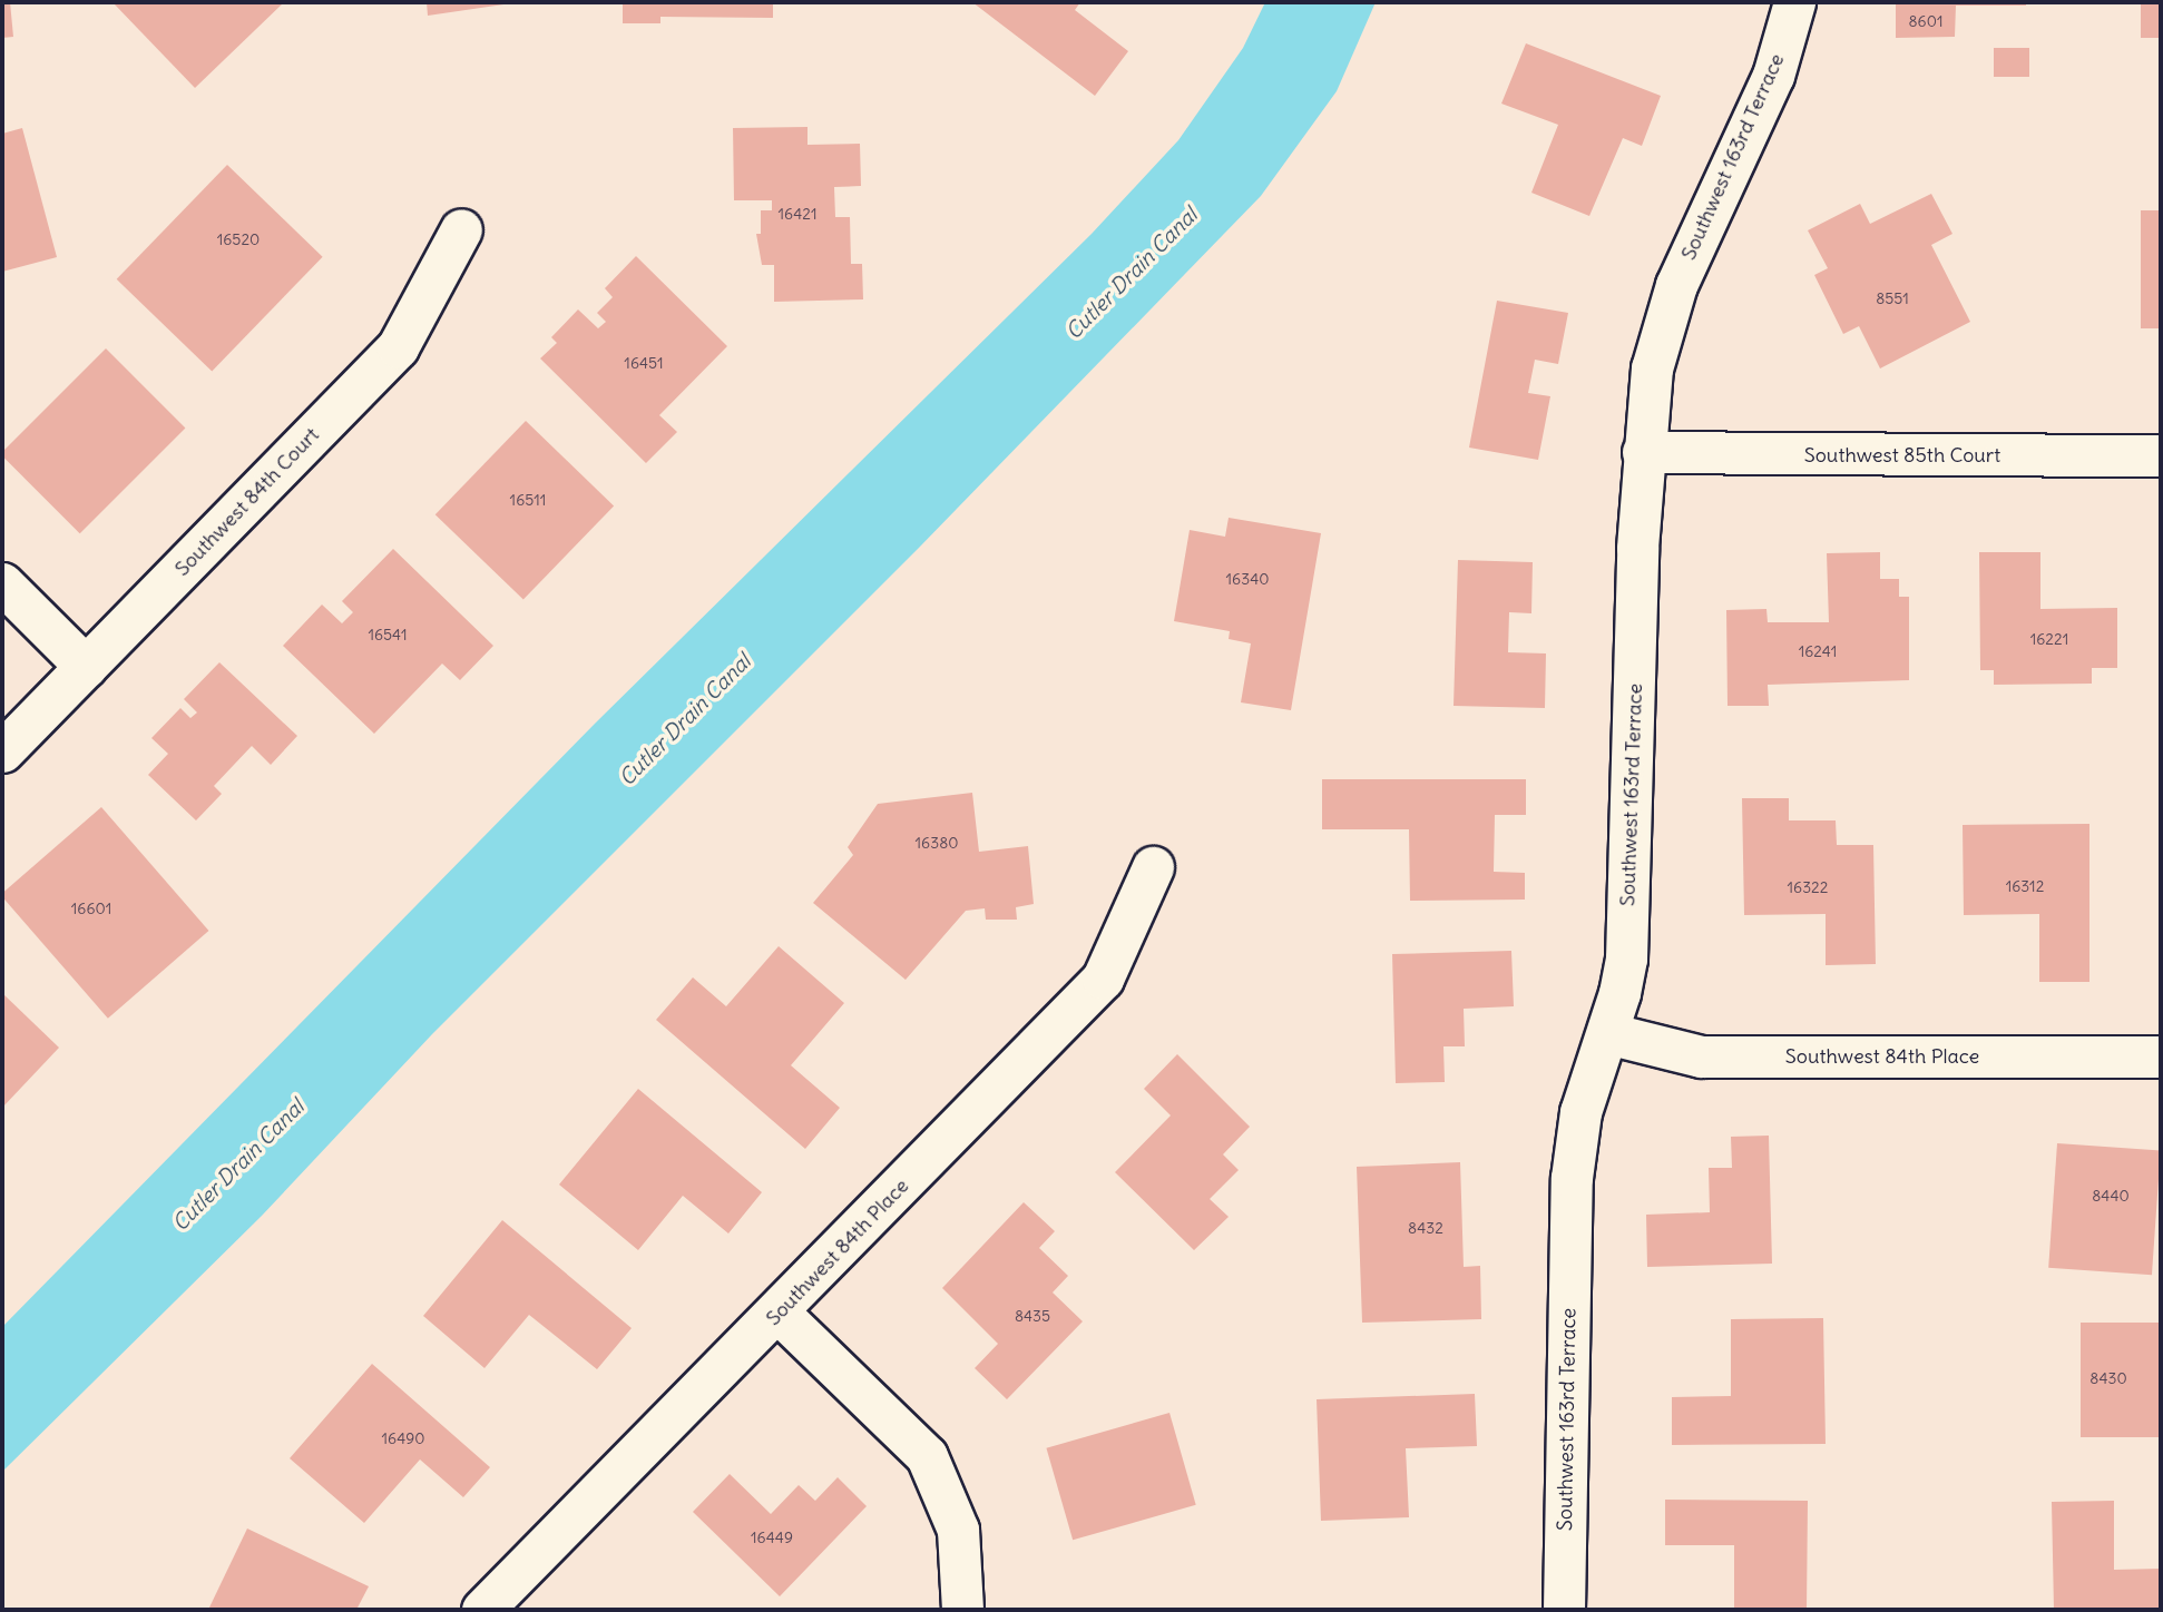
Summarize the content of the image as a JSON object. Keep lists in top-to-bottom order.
{
  "streets": {
    "street": [
      "Southwest 163rd Terrace",
      "Southwest 85th Court",
      "Southwest 84th Court",
      "Southwest 84th Place"
    ]
  },
  "crossings": [
    ["Southwest 163rd Terrace", "Southwest 85th Court"],
    ["Southwest 163rd Terrace", "Southwest 84th Place"]
  ],
  "water": ["Cutler Drain Canal"],
  "house_numbers": [
    "8601",
    "16421",
    "16520",
    "8551",
    "16451",
    "16511",
    "16340",
    "16541",
    "16221",
    "16241",
    "16380",
    "16312",
    "16322",
    "16601",
    "8440",
    "8432",
    "8435",
    "8430",
    "16490",
    "16449"
  ]
}
